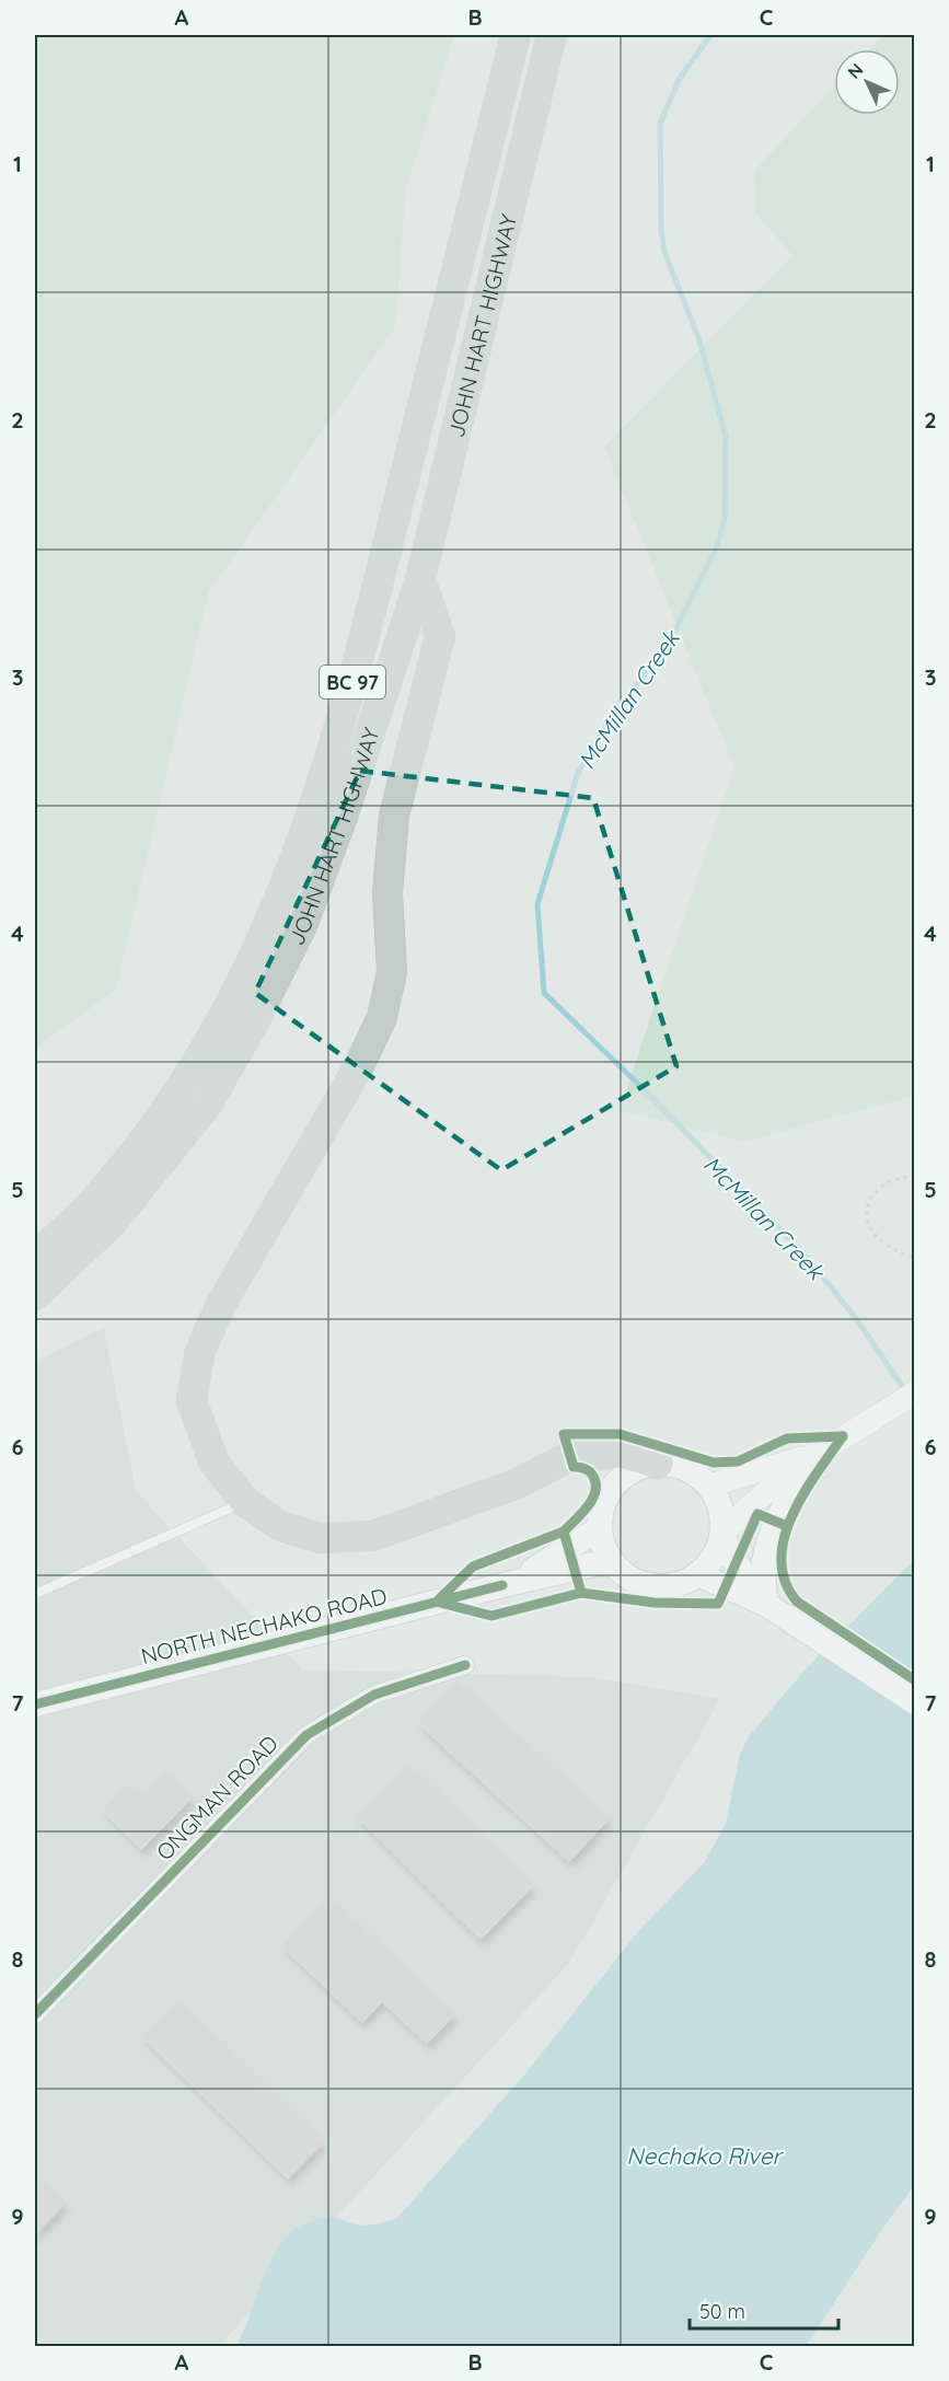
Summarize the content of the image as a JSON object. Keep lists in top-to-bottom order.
{
  "streets": {
    "highway": ["JOHN HART HIGHWAY", "BC 97"],
    "main road": ["NORTH NECHAKO ROAD"],
    "street": ["ONGMAN ROAD"]
  },
  "water": ["McMillan Creek", "Nechako River"],
  "scale_bar": "50 m",
  "north": "top left",
  "grid": {
    "columns": ["A", "B", "C"],
    "rows": [
      "1",
      "2",
      "3",
      "4",
      "5",
      "6",
      "7",
      "8",
      "9"
    ]
  }
}
